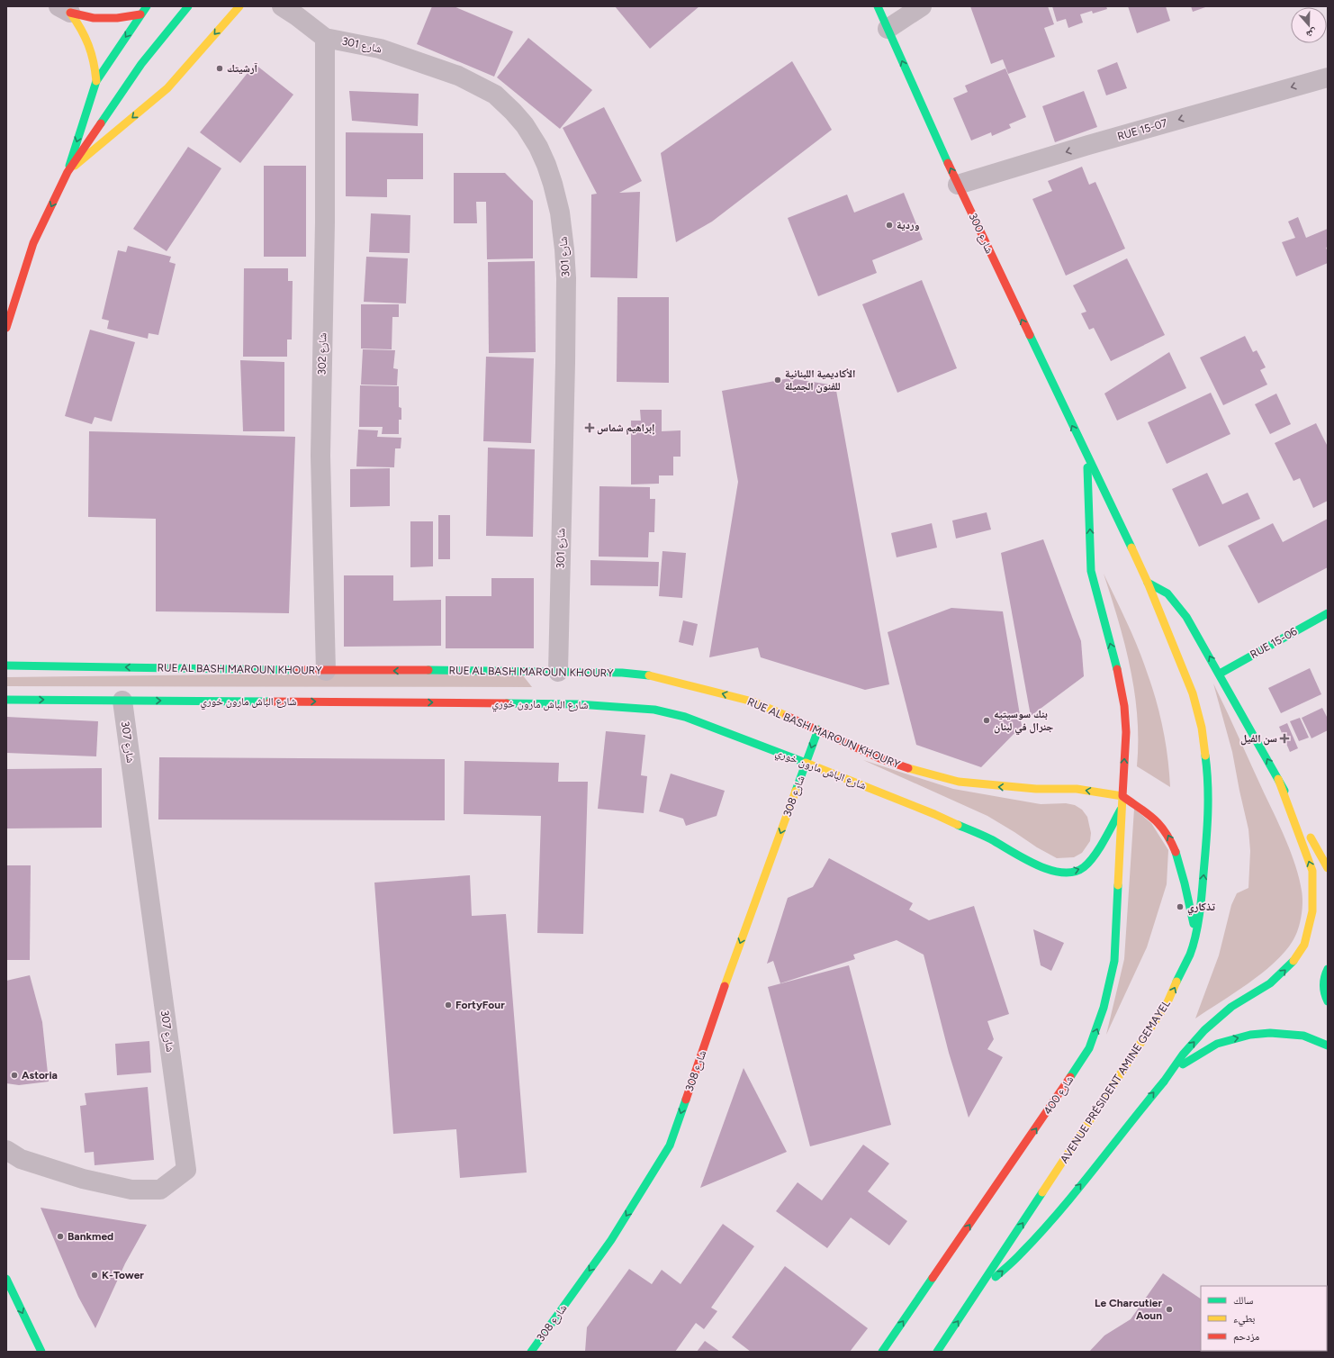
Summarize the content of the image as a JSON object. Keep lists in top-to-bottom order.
{
  "streets": {
    "main road": [
      "شارع 300",
      "RUE 15-06",
      "RUE AL BASH MAROUN KHOURY",
      "شارع الباش مارون خوري",
      "شارع 308",
      "AVENUE PRÉSIDENT AMINE GEMAYEL",
      "شارع 400"
    ],
    "street": [
      "شارع 301",
      "RUE 15-07",
      "شارع 302",
      "شارع 307"
    ]
  },
  "crossings": [
    ["شارع 301", "شارع 302"],
    ["شارع 301", "RUE AL BASH MAROUN KHOURY"],
    ["RUE 15-07", "شارع 300"],
    ["شارع 300", "AVENUE PRÉSIDENT AMINE GEMAYEL"],
    ["شارع 300", "شارع 400"],
    ["شارع 302", "RUE AL BASH MAROUN KHOURY"],
    ["RUE AL BASH MAROUN KHOURY", "شارع 308"],
    ["RUE AL BASH MAROUN KHOURY", "شارع 400"],
    ["شارع الباش مارون خوري", "شارع 307"],
    ["شارع الباش مارون خوري", "شارع 308"],
    ["شارع الباش مارون خوري", "شارع 400"],
    ["AVENUE PRÉSIDENT AMINE GEMAYEL", "شارع 400"]
  ],
  "one_way": [
    "RUE 15-07",
    "شارع 300",
    "RUE AL BASH MAROUN KHOURY",
    "شارع الباش مارون خوري",
    "شارع 308",
    "AVENUE PRÉSIDENT AMINE GEMAYEL",
    "شارع 400"
  ],
  "places": {
    "other": [
      "آرشيتك",
      "وردية",
      "الأكاديمية اللبنانية للفنون الجميلة",
      "بنك سوسيتيه جنرال في لبنان",
      "تذكاري",
      "FortyFour",
      "Astoria",
      "Bankmed",
      "K-Tower",
      "Le Charcutier Aoun"
    ],
    "health": ["إبراهيم شماس", "سن الفيل"]
  },
  "legend": ["سالك", "بطيء", "مزدحم"],
  "north": "bottom"
}
